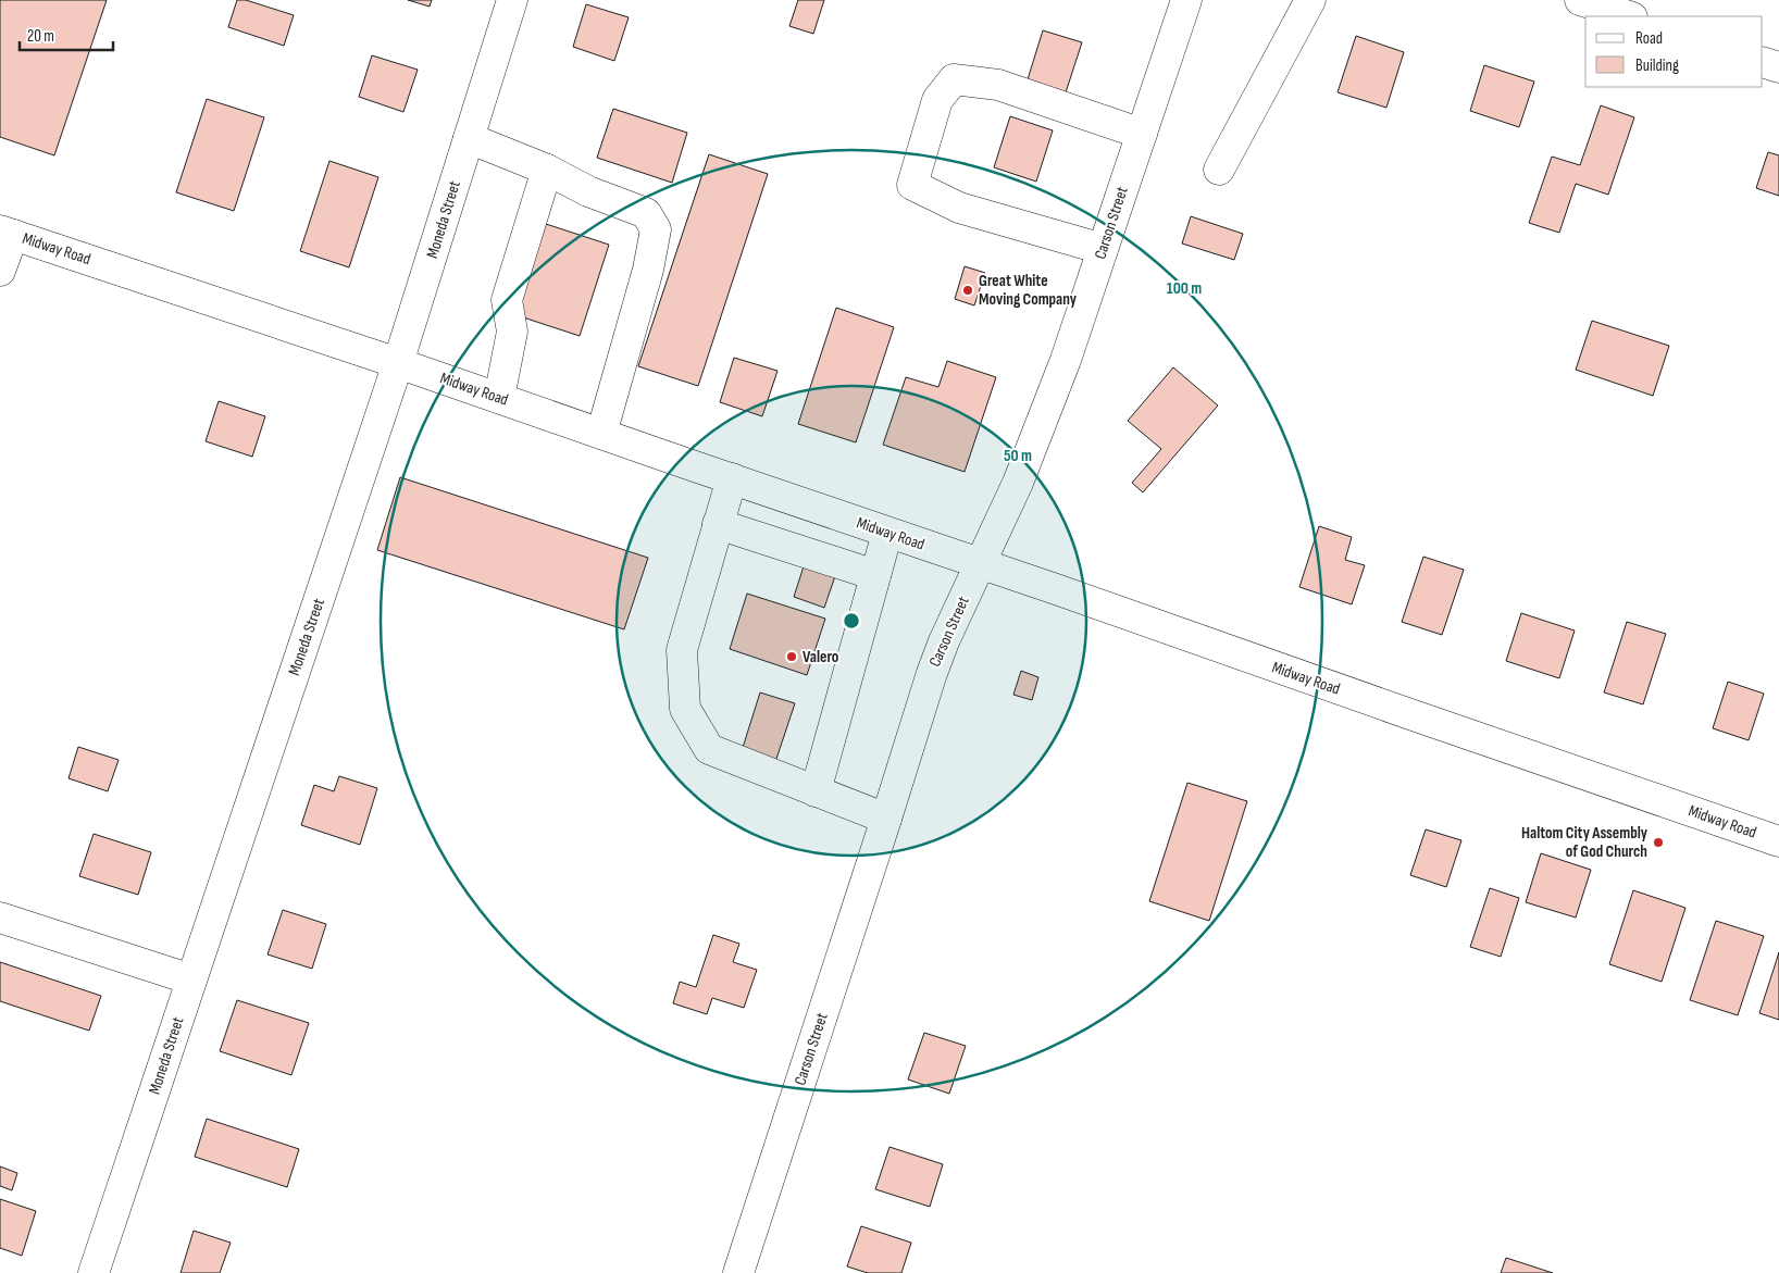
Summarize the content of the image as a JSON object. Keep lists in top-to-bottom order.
{
  "streets": {
    "street": ["Moneda Street", "Carson Street", "Midway Road"]
  },
  "crossings": [
    ["Moneda Street", "Midway Road"],
    ["Carson Street", "Midway Road"]
  ],
  "places": ["Great White Moving Company", "Valero", "Haltom City Assembly of God Church"],
  "legend": ["Road", "Building"],
  "scale_bar": "20 m",
  "rings": ["100 m", "50 m"]
}
